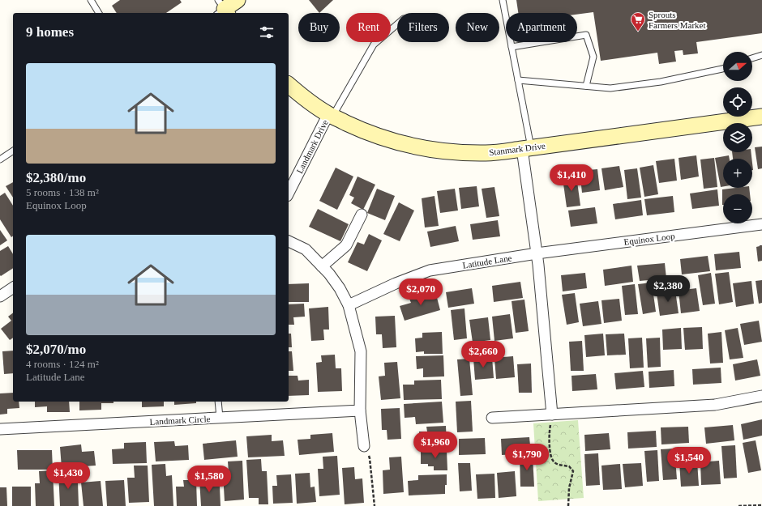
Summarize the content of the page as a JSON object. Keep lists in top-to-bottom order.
{
  "streets": {
    "main road": ["Stanmark Drive"],
    "street": [
      "Landmark Drive",
      "Equinox Loop",
      "Latitude Lane",
      "Landmark Circle"
    ]
  },
  "crossings": [
    ["Landmark Drive", "Stanmark Drive"],
    ["Equinox Loop", "Latitude Lane"]
  ],
  "places": {
    "supermarket": ["Sprouts Farmers Market"]
  },
  "north": "right",
  "page": {
    "chip": [
      "Buy",
      "Rent",
      "Filters",
      "New",
      "Apartment"
    ],
    "heading": "9 homes",
    "map_buttons": ["+", "−"],
    "list": [
      {
        "name": "$2,380/mo",
        "note": "5 rooms · 138 m² · Equinox Loop"
      },
      {
        "name": "$2,070/mo",
        "note": "4 rooms · 124 m² · Latitude Lane"
      }
    ],
    "price": [
      "$1,410",
      "$2,380",
      "$2,070",
      "$2,660",
      "$1,960",
      "$1,790",
      "$1,540",
      "$1,430",
      "$1,580"
    ]
  }
}
